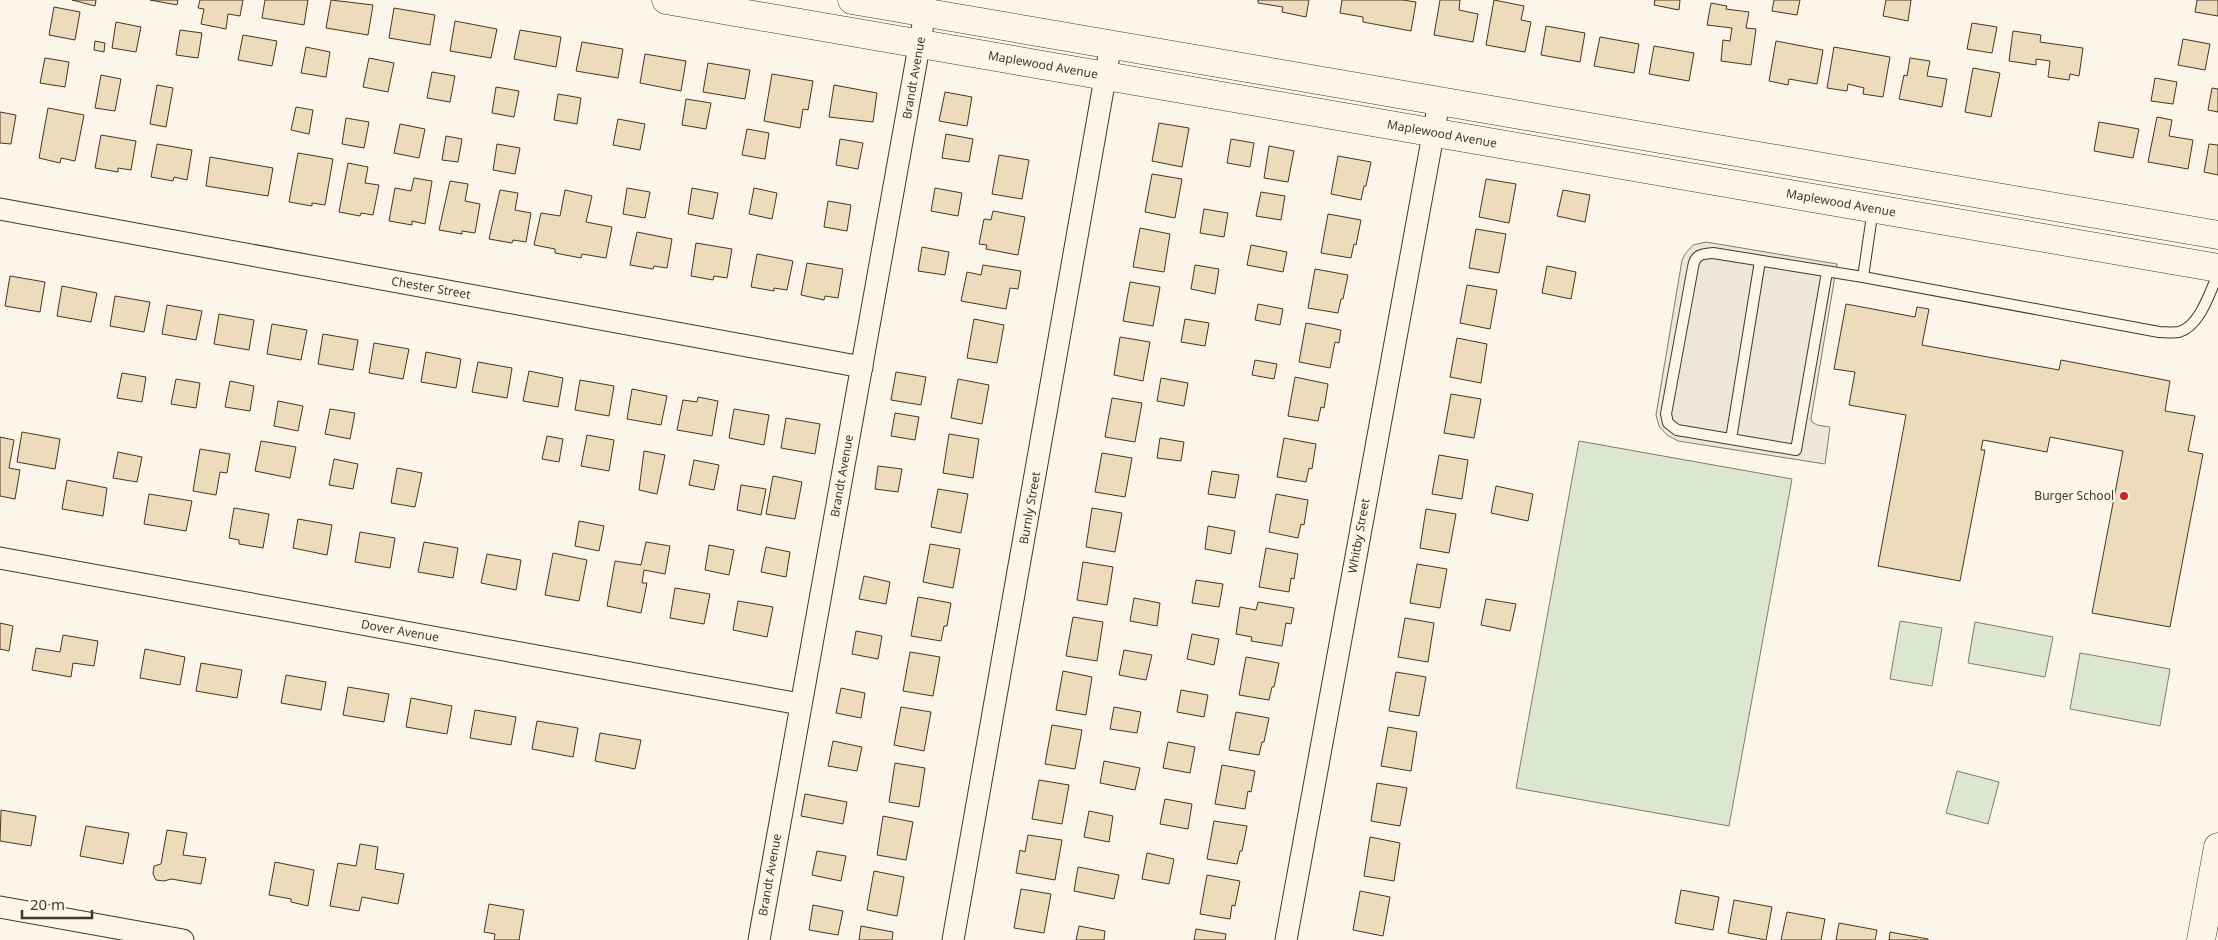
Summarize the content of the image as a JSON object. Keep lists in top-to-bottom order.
{
  "streets": {
    "street": [
      "Maplewood Avenue",
      "Brandt Avenue",
      "Chester Street",
      "Burnly Street",
      "Whitby Street",
      "Dover Avenue"
    ]
  },
  "crossings": [
    ["Maplewood Avenue", "Brandt Avenue"],
    ["Maplewood Avenue", "Burnly Street"],
    ["Maplewood Avenue", "Whitby Street"],
    ["Brandt Avenue", "Chester Street"],
    ["Brandt Avenue", "Dover Avenue"]
  ],
  "places": ["Burger School"],
  "scale_bar": "20 m"
}
